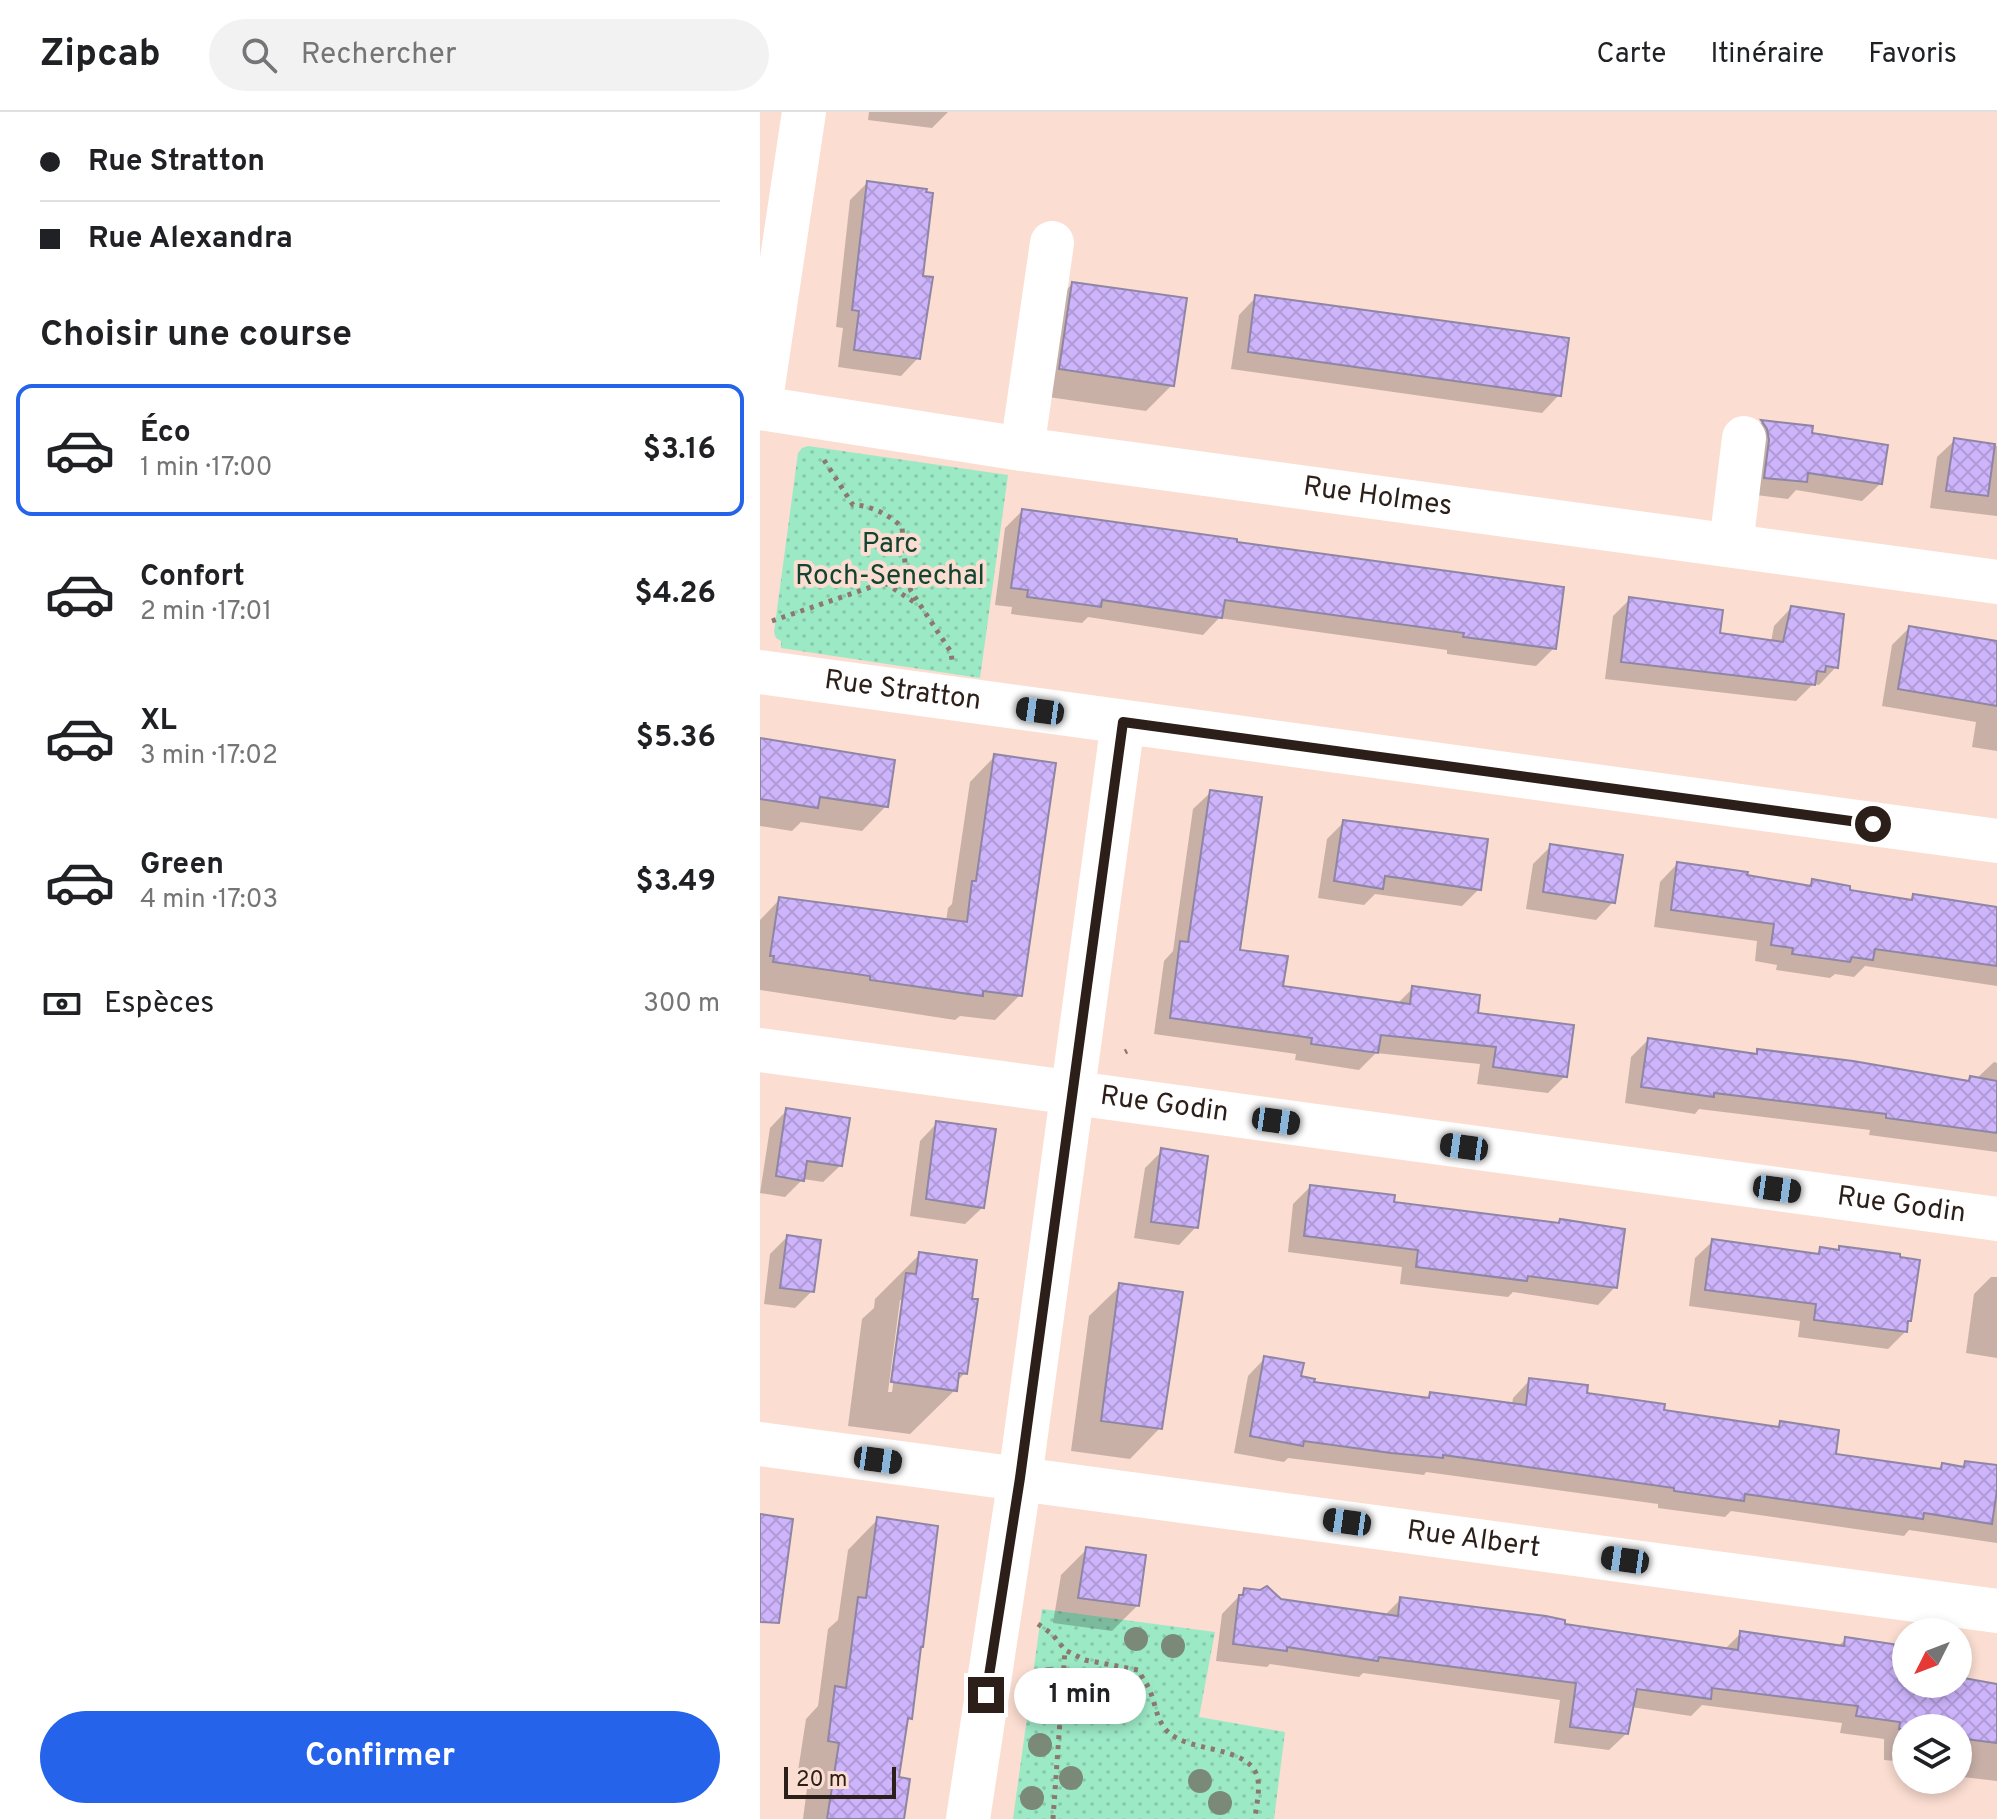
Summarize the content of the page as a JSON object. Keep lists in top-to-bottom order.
{
  "streets": {
    "street": [
      "Rue Holmes",
      "Rue Stratton",
      "Rue Godin",
      "Rue Albert"
    ]
  },
  "parks": ["Parc Roch-Senechal"],
  "scale_bar": "20 m",
  "north": "bottom left",
  "page": {
    "header": "Zipcab",
    "search": "Rechercher",
    "nav": ["Carte", "Itinéraire", "Favoris"],
    "banner": ["Rue Stratton", "Rue Alexandra"],
    "heading": "Choisir une course",
    "list": [
      {
        "name": "Éco",
        "note": "1 min · 17:00",
        "value": "$3.16"
      },
      {
        "name": "Confort",
        "note": "2 min · 17:01",
        "value": "$4.26"
      },
      {
        "name": "XL",
        "note": "3 min · 17:02",
        "value": "$5.36"
      },
      {
        "name": "Green",
        "note": "4 min · 17:03",
        "value": "$3.49"
      }
    ],
    "pay": ["Espèces", "300 m"],
    "bubble": "1 min",
    "buttons": "Confirmer",
    "scale": "20 m"
  }
}
